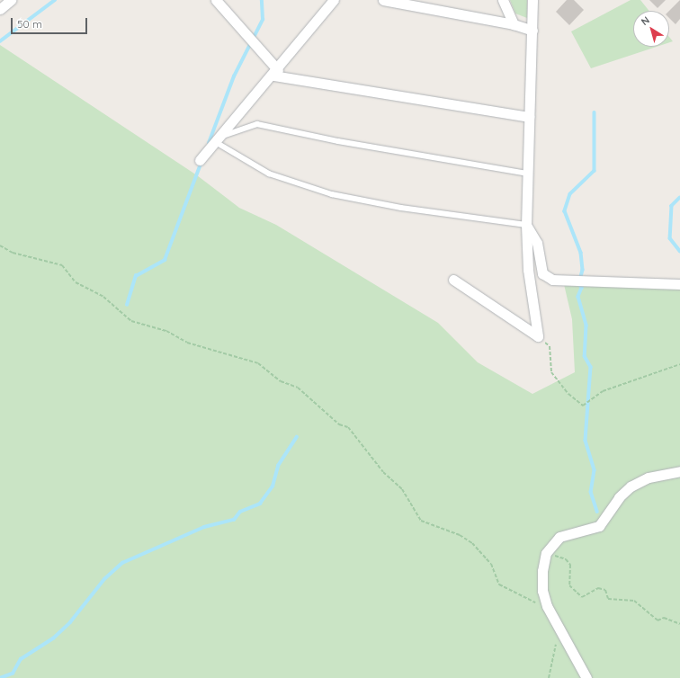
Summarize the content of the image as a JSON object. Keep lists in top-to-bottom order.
{
  "scale_bar": "50 m",
  "north": "top left"
}
